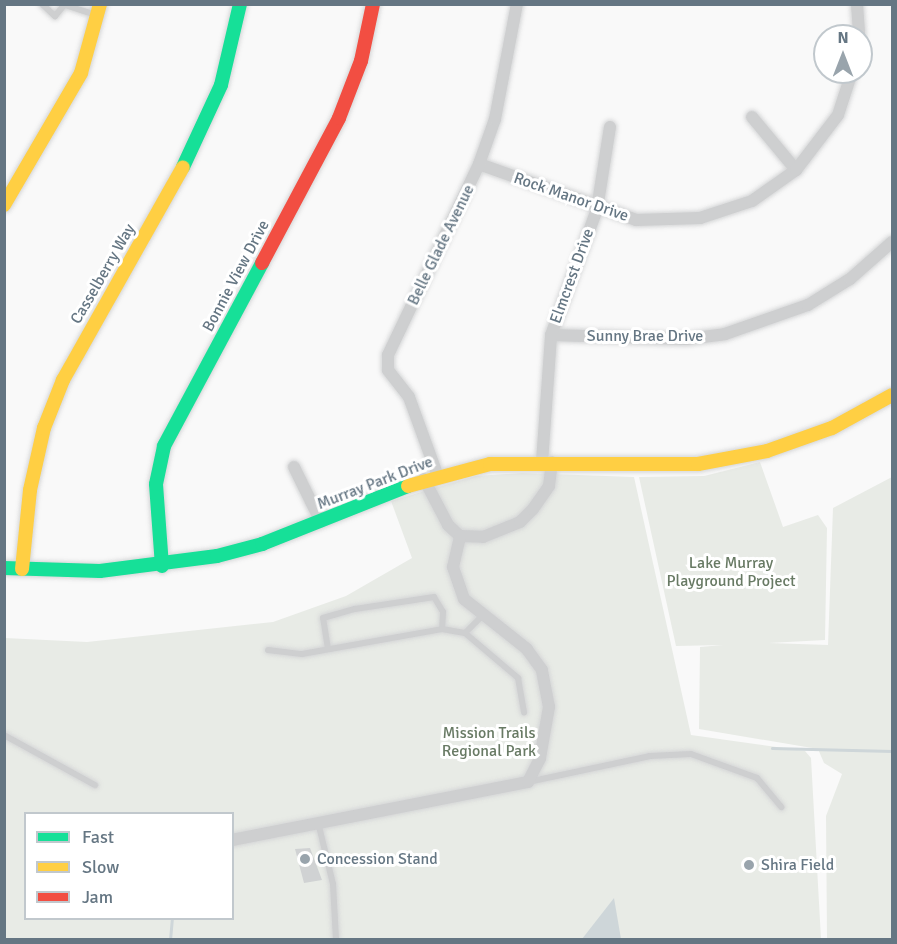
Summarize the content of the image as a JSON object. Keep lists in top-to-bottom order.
{
  "streets": {
    "street": [
      "Rock Manor Drive",
      "Belle Glade Avenue",
      "Casselberry Way",
      "Bonnie View Drive",
      "Elmcrest Drive",
      "Sunny Brae Drive",
      "Murray Park Drive"
    ]
  },
  "crossings": [
    ["Rock Manor Drive", "Belle Glade Avenue"],
    ["Rock Manor Drive", "Elmcrest Drive"],
    ["Belle Glade Avenue", "Elmcrest Drive"],
    ["Belle Glade Avenue", "Murray Park Drive"],
    ["Casselberry Way", "Murray Park Drive"],
    ["Bonnie View Drive", "Murray Park Drive"],
    ["Elmcrest Drive", "Sunny Brae Drive"],
    ["Elmcrest Drive", "Murray Park Drive"]
  ],
  "parks": ["Lake Murray Playground Project", "Mission Trails Regional Park"],
  "places": ["Concession Stand", "Shira Field"],
  "legend": ["Fast", "Slow", "Jam"],
  "north": "top"
}
